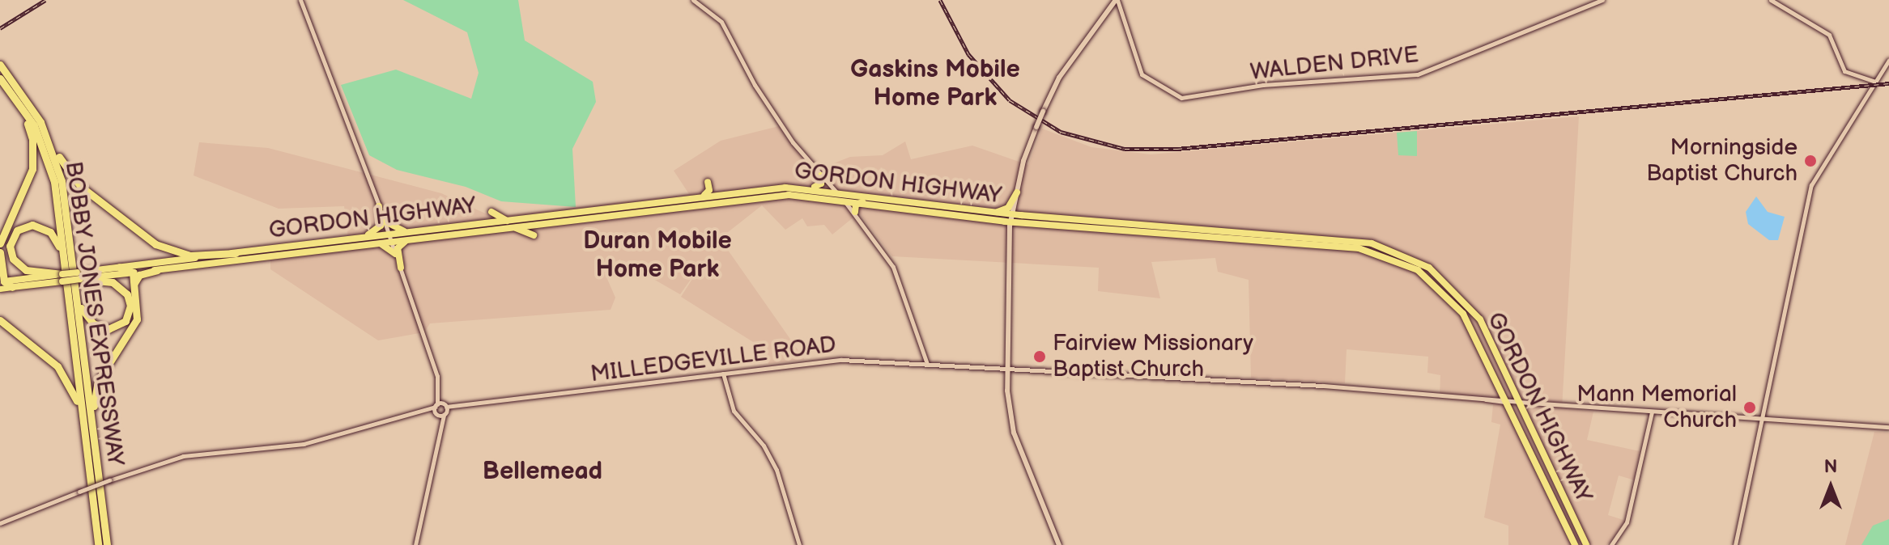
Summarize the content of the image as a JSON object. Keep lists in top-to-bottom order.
{
  "streets": {
    "highway": ["GORDON HIGHWAY", "BOBBY JONES EXPRESSWAY"],
    "street": ["WALDEN DRIVE", "MILLEDGEVILLE ROAD"]
  },
  "crossings": [
    ["GORDON HIGHWAY", "BOBBY JONES EXPRESSWAY"],
    ["GORDON HIGHWAY", "MILLEDGEVILLE ROAD"]
  ],
  "districts": ["Gaskins Mobile Home Park", "Duran Mobile Home Park", "Bellemead"],
  "places": ["Morningside Baptist Church", "Fairview Missionary Baptist Church", "Mann Memorial Church"],
  "north": "top"
}
